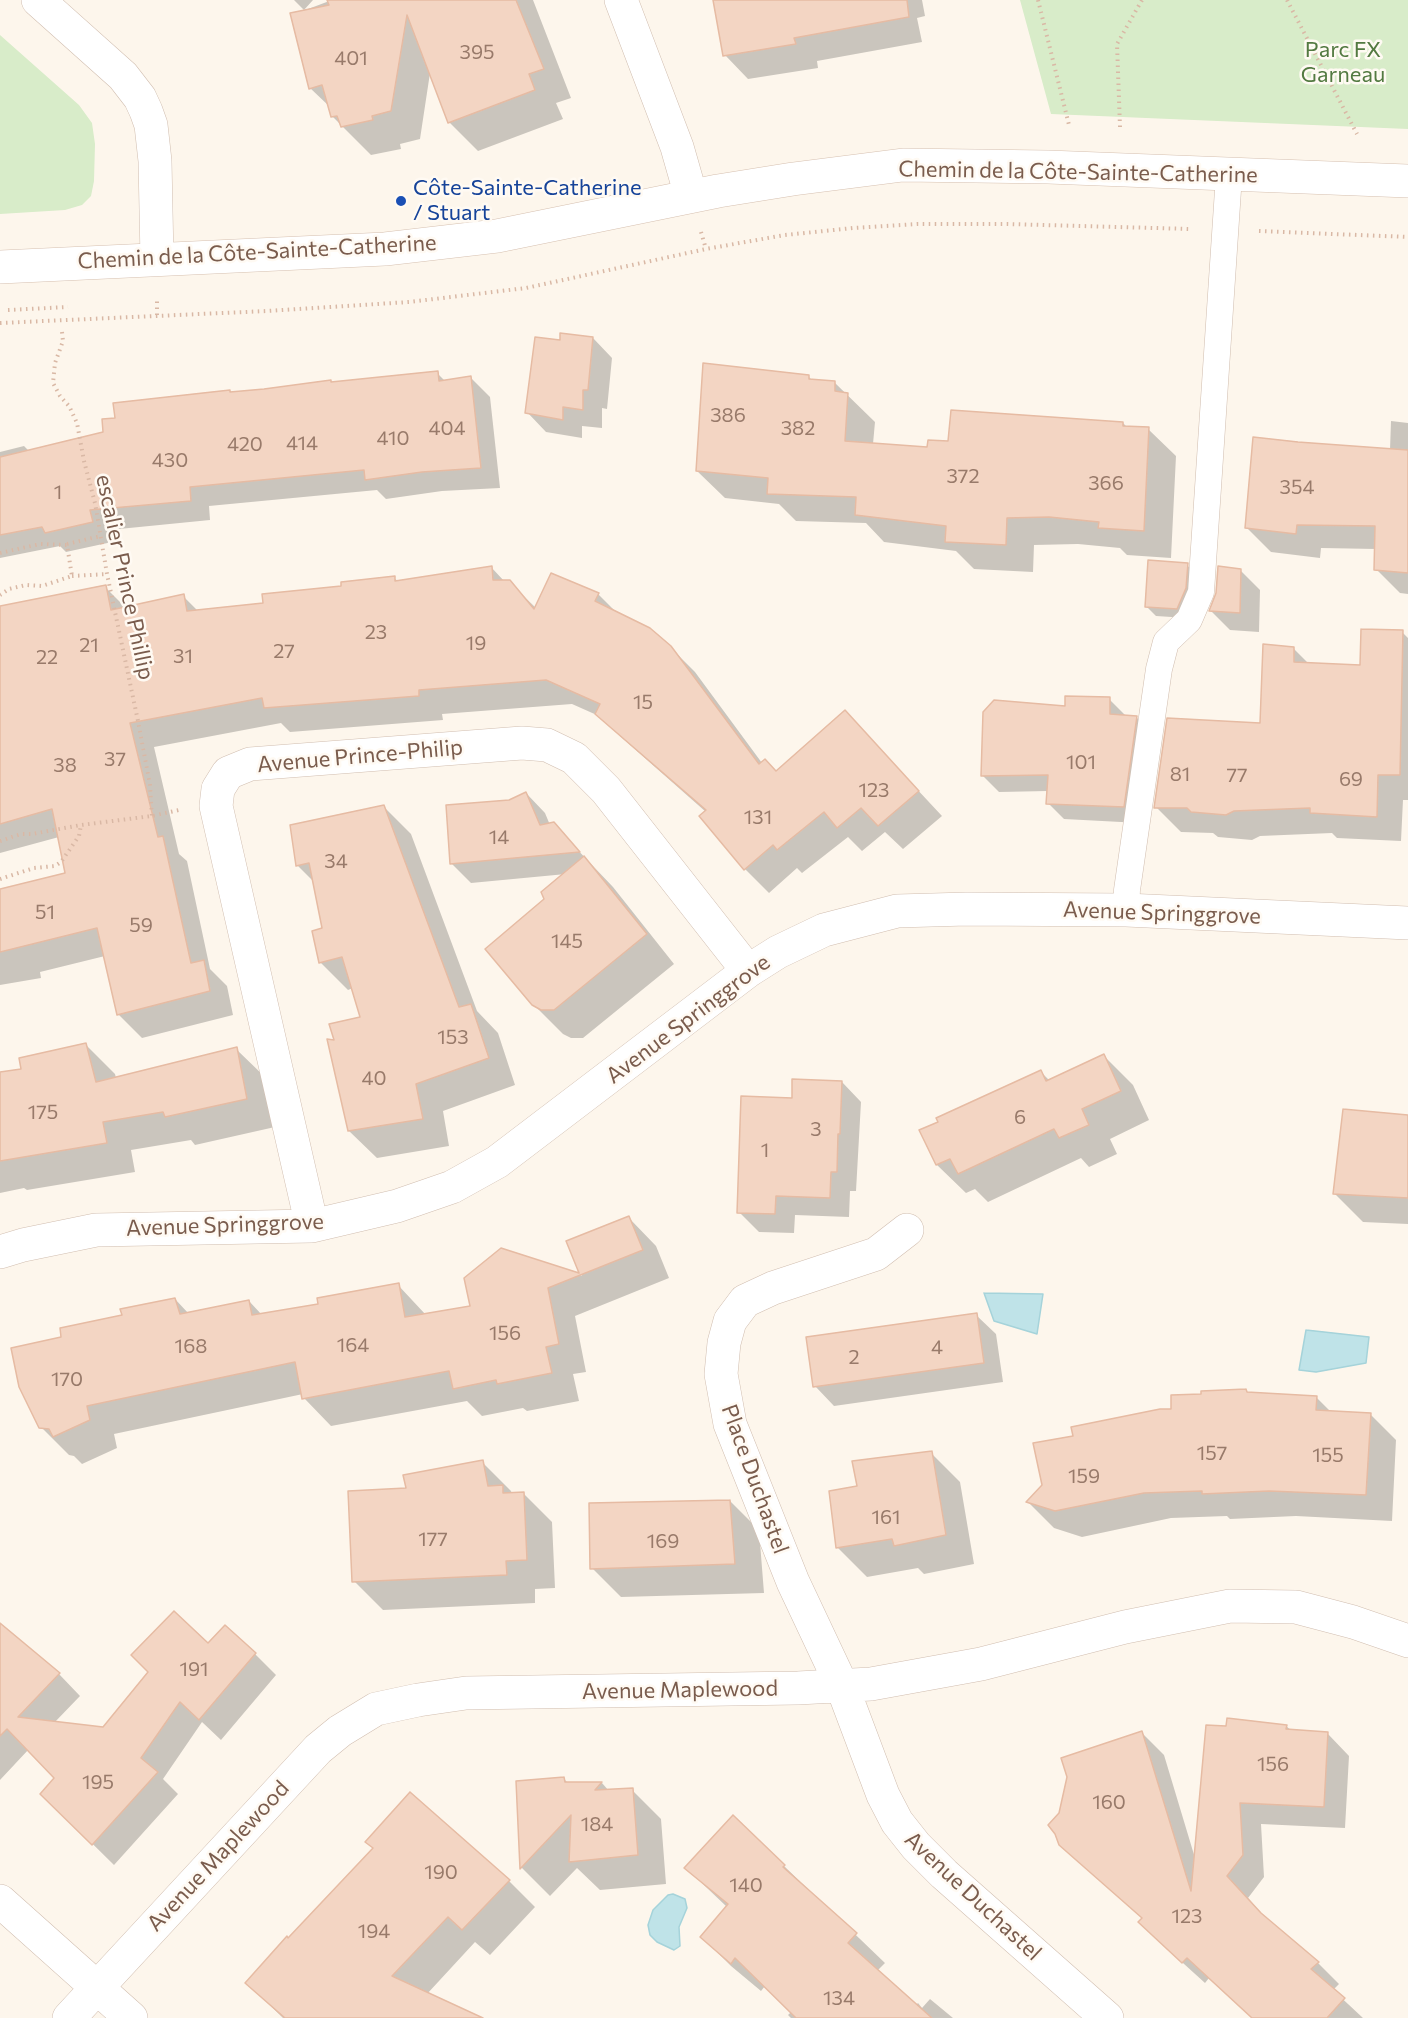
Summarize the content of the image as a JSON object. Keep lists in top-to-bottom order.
{
  "streets": {
    "street": [
      "Chemin de la Côte-Sainte-Catherine",
      "Avenue Prince-Philip",
      "Avenue Springgrove",
      "Place Duchastel",
      "Avenue Maplewood",
      "Avenue Duchastel"
    ],
    "path": ["escalier Prince Phillip"]
  },
  "crossings": [
    ["Avenue Prince-Philip", "Avenue Springgrove"],
    ["Place Duchastel", "Avenue Maplewood"],
    ["Place Duchastel", "Avenue Duchastel"],
    ["Avenue Maplewood", "Avenue Duchastel"]
  ],
  "parks": ["Parc FX Garneau"],
  "places": ["Côte-Sainte-Catherine / Stuart"],
  "house_numbers": [
    "395",
    "401",
    "386",
    "404",
    "382",
    "410",
    "414",
    "420",
    "430",
    "372",
    "366",
    "354",
    "1",
    "23",
    "19",
    "21",
    "27",
    "31",
    "22",
    "15",
    "37",
    "101",
    "38",
    "81",
    "77",
    "69",
    "123",
    "131",
    "14",
    "34",
    "51",
    "59",
    "145",
    "153",
    "40",
    "175",
    "6",
    "3",
    "1",
    "156",
    "164",
    "168",
    "4",
    "2",
    "170",
    "157",
    "155",
    "159",
    "161",
    "177",
    "169",
    "191",
    "156",
    "195",
    "160",
    "184",
    "190",
    "140",
    "123",
    "194",
    "134"
  ]
}
